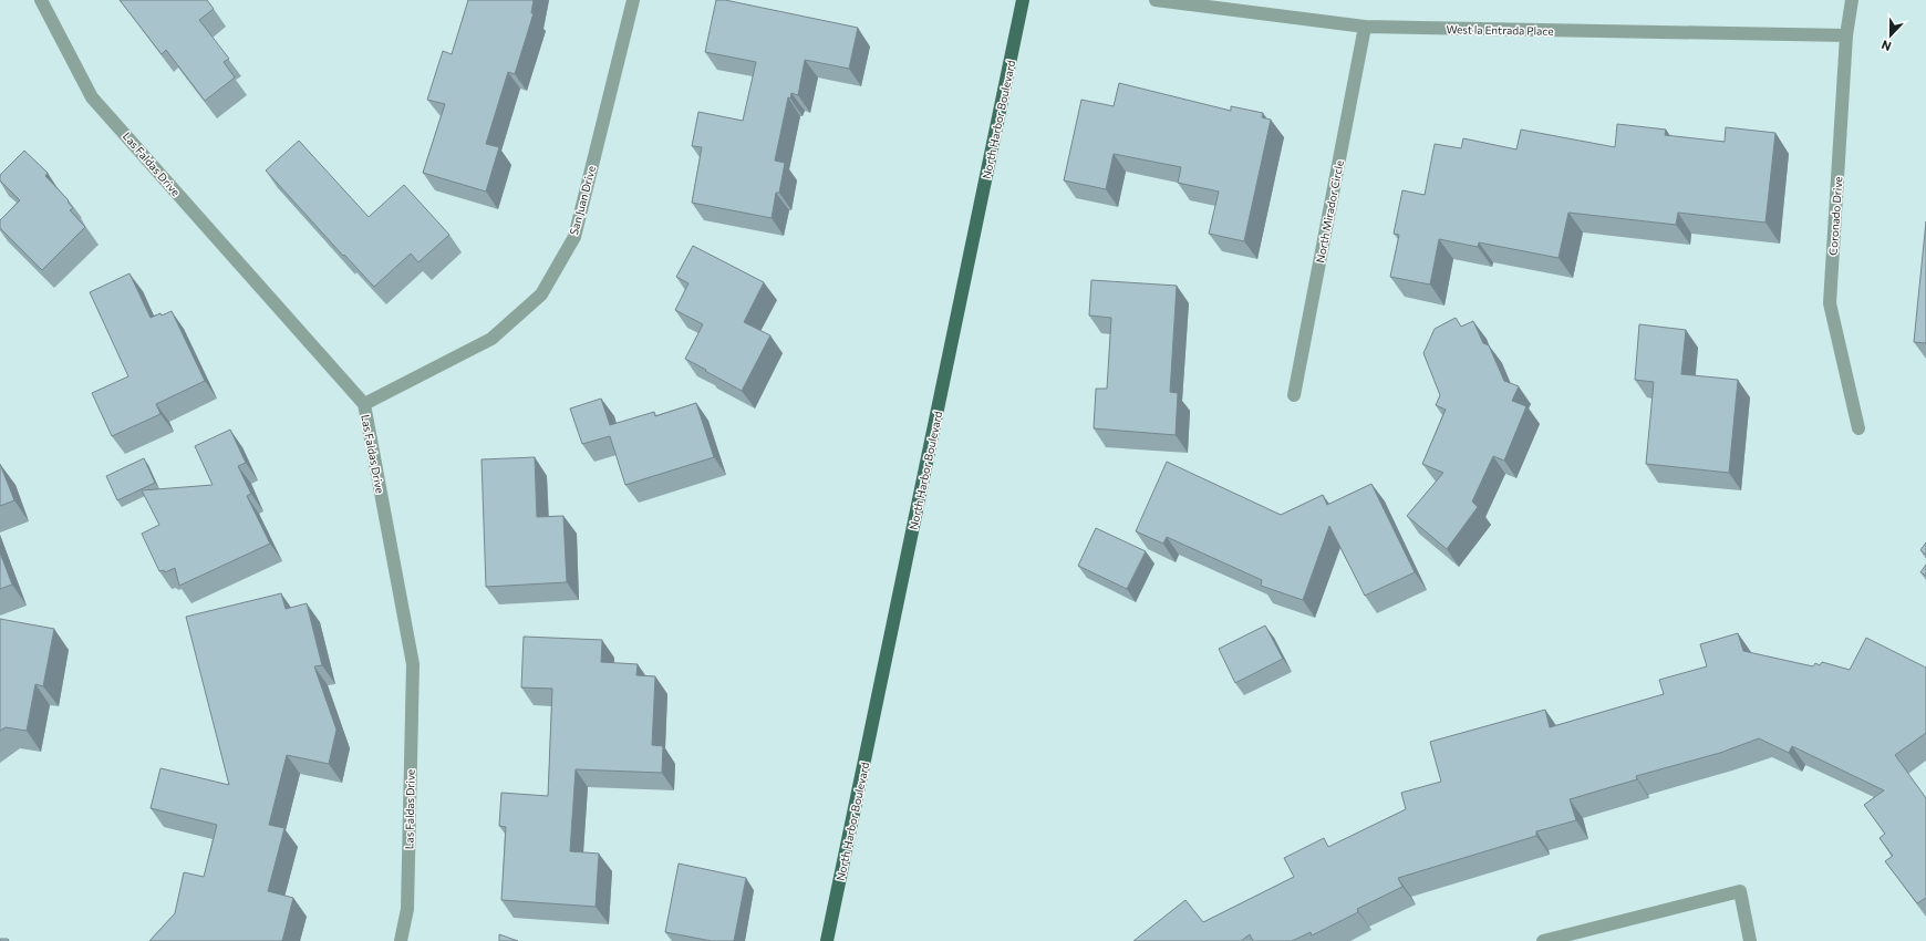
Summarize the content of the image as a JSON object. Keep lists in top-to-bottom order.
{
  "streets": {
    "main road": ["North Harbor Boulevard"],
    "street": [
      "West la Entrada Place",
      "Las Faldas Drive",
      "San Juan Drive",
      "North Mirador Circle",
      "Coronado Drive"
    ]
  },
  "crossings": [
    ["West la Entrada Place", "North Mirador Circle"],
    ["West la Entrada Place", "Coronado Drive"],
    ["Las Faldas Drive", "San Juan Drive"]
  ],
  "north": "bottom"
}
